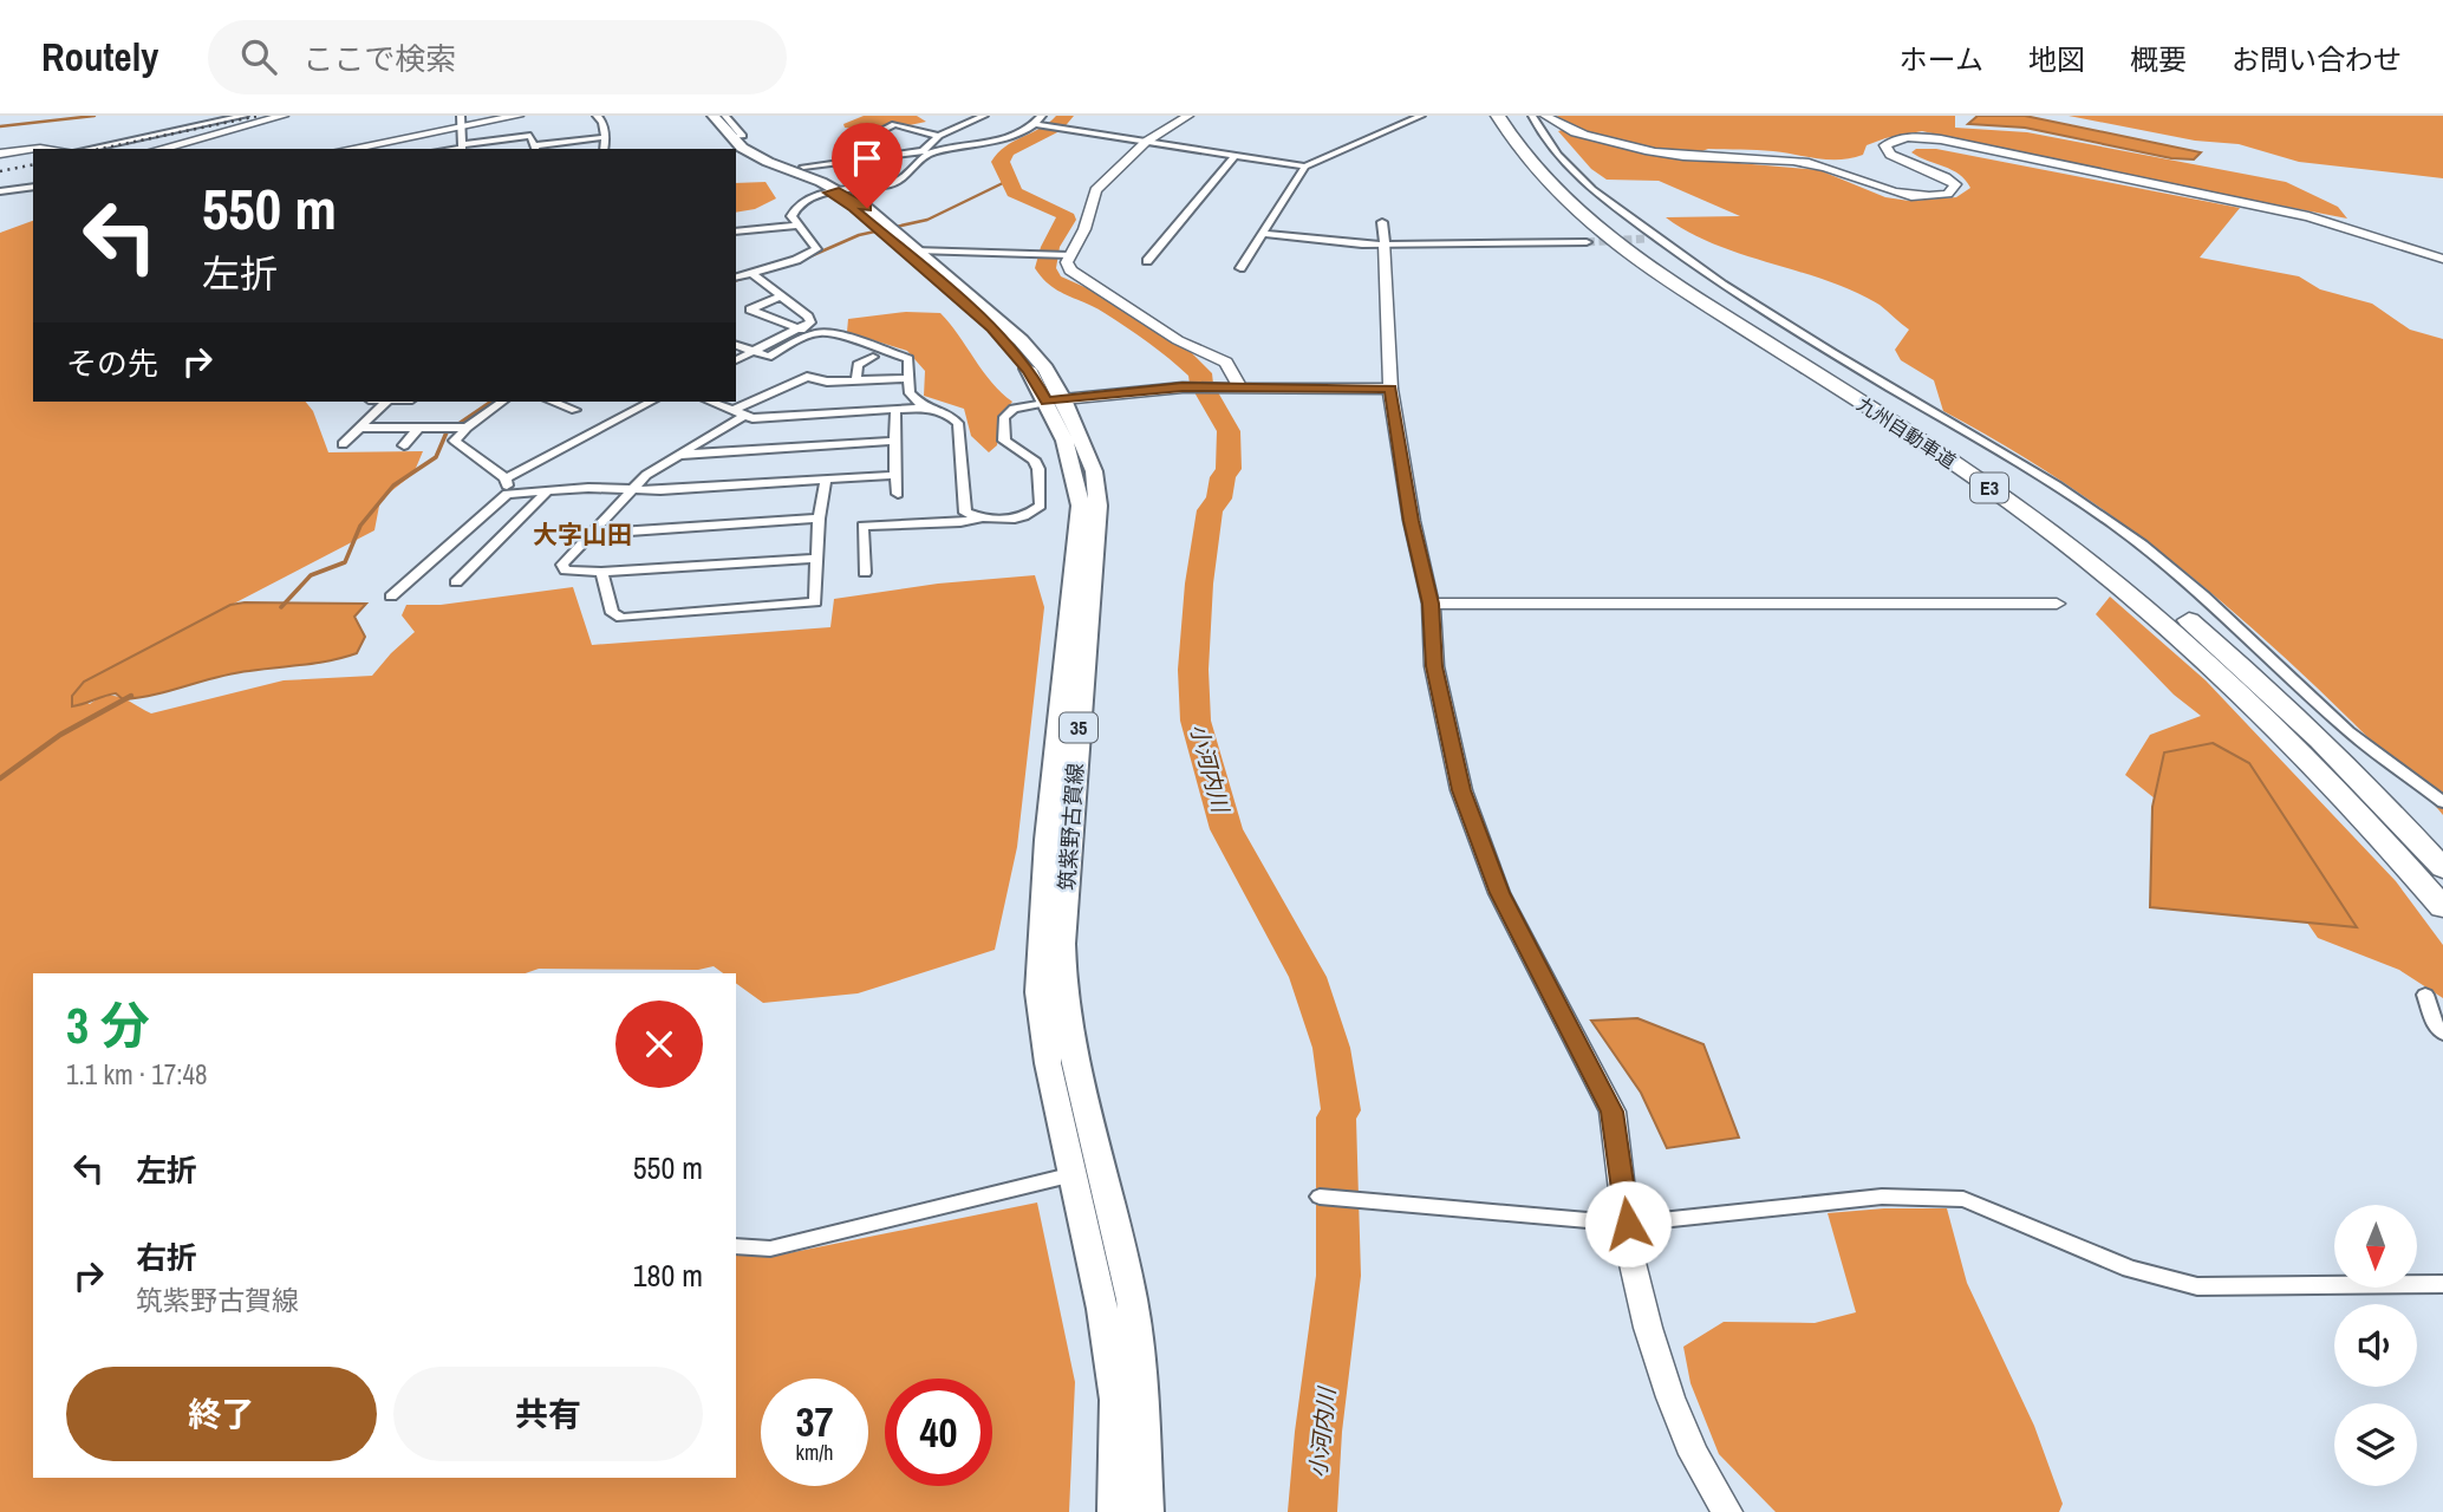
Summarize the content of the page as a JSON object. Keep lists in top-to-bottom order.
{
  "streets": {
    "highway": ["九州自動車道", "E3"],
    "main road": ["35", "筑紫野古賀線"]
  },
  "districts": ["大字山田"],
  "water": ["小河内川"],
  "north": "bottom",
  "page": {
    "header": "Routely",
    "search": "ここで検索",
    "nav": [
      "ホーム",
      "地図",
      "概要",
      "お問い合わせ"
    ],
    "turn": ["550 m", "左折"],
    "then": "その先",
    "heading": ["3 分", "1.1 km · 17:48"],
    "list": [
      {
        "name": "左折",
        "value": "550 m"
      },
      {
        "name": "右折",
        "note": "筑紫野古賀線",
        "value": "180 m"
      }
    ],
    "buttons": ["終了", "共有"],
    "speed": "37 km/h",
    "limit": "40"
  }
}
